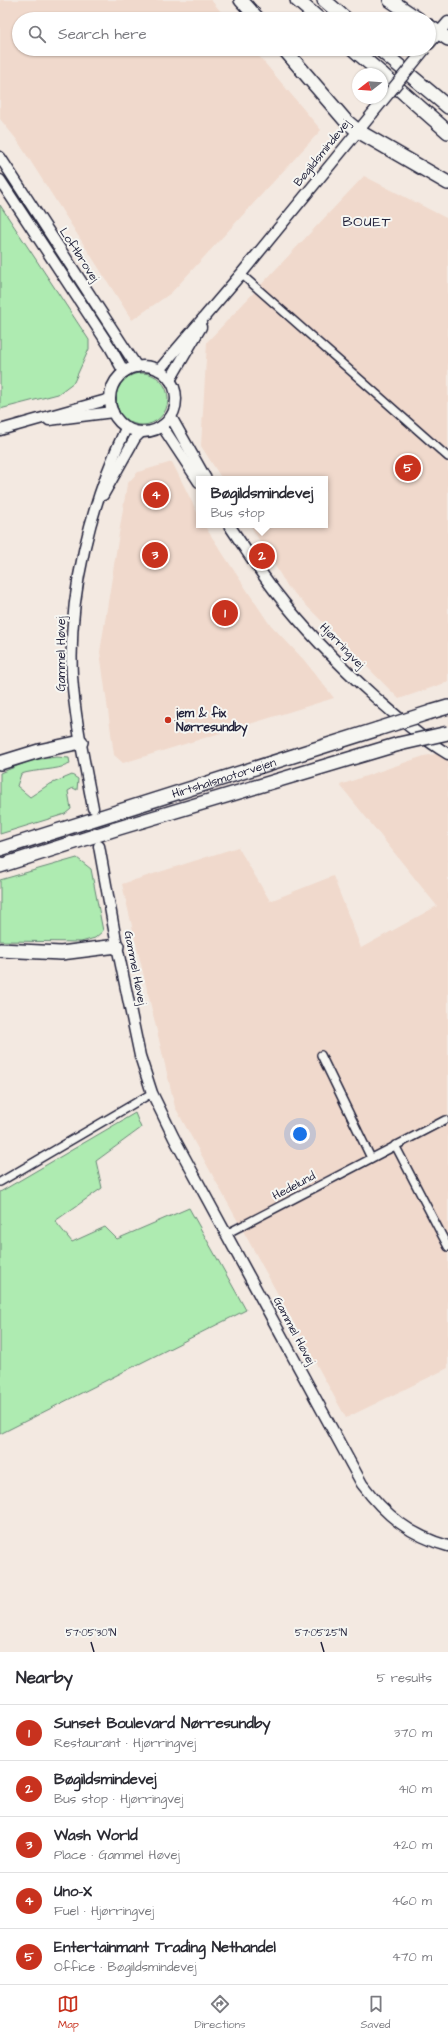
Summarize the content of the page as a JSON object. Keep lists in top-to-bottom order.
{
  "streets": {
    "highway": ["Hirtshalsmotorvejen"],
    "street": [
      "Bøgildsmindevej",
      "Loftbrovej",
      "Hjørringvej",
      "Gammel Høvej",
      "Hedelund"
    ]
  },
  "crossings": [
    ["Bøgildsmindevej", "Loftbrovej"],
    ["Bøgildsmindevej", "Gammel Høvej"],
    ["Loftbrovej", "Gammel Høvej"],
    ["Gammel Høvej", "Hedelund"]
  ],
  "districts": ["BOUET"],
  "places": ["jem & fix Nørresundby"],
  "north": "left",
  "page": {
    "search": "Search here",
    "pins": [
      "5",
      "4",
      "3",
      "2",
      "1"
    ],
    "popup": ["Bøgildsmindevej", "Bus stop"],
    "heading": ["Nearby", "5 results"],
    "list": [
      {
        "mark": "1",
        "name": "Sunset Boulevard Nørresundby",
        "note": "Restaurant · Hjørringvej",
        "value": "370 m"
      },
      {
        "mark": "2",
        "name": "Bøgildsmindevej",
        "note": "Bus stop · Hjørringvej",
        "value": "410 m"
      },
      {
        "mark": "3",
        "name": "Wash World",
        "note": "Place · Gammel Høvej",
        "value": "420 m"
      },
      {
        "mark": "4",
        "name": "Uno-X",
        "note": "Fuel · Hjørringvej",
        "value": "460 m"
      },
      {
        "mark": "5",
        "name": "Entertainmant Trading Nethandel",
        "note": "Office · Bøgildsmindevej",
        "value": "470 m"
      }
    ],
    "nav": ["Map", "Directions", "Saved"]
  },
  "coordinates": ["57°05'30\"N", "57°05'25\"N"]
}
